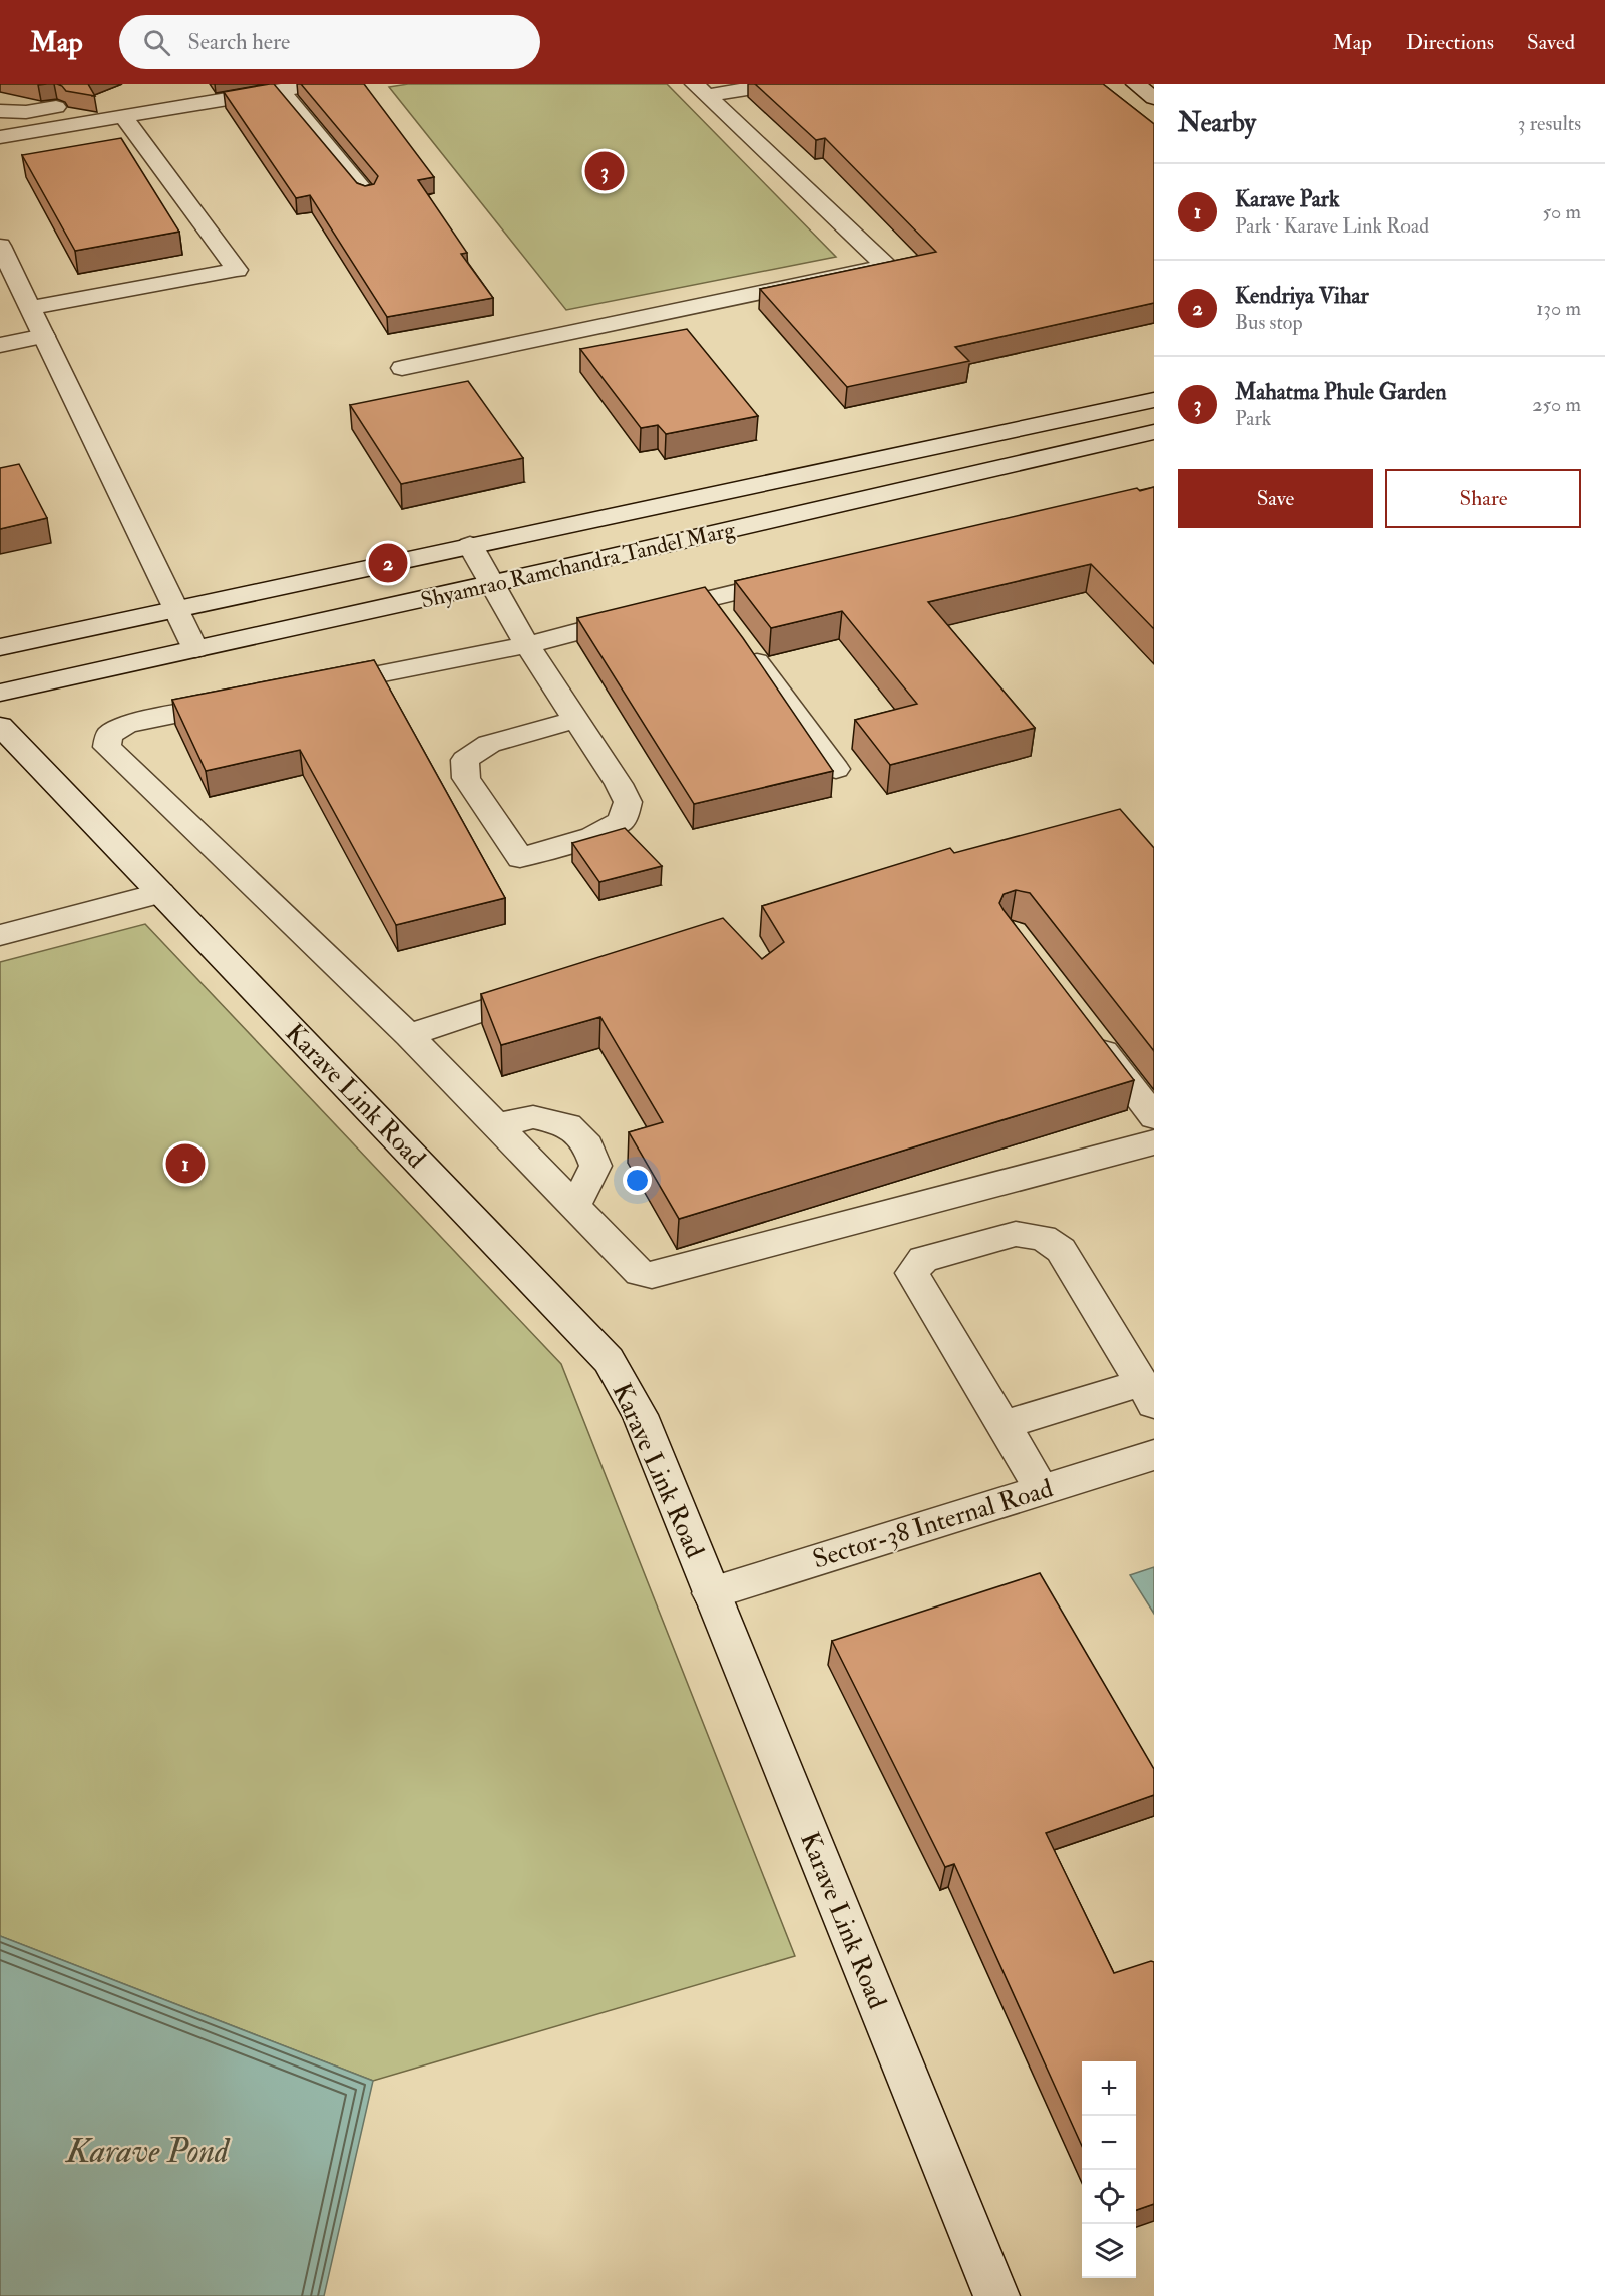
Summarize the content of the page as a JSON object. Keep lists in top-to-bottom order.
{
  "streets": {
    "street": ["Shyamrao Ramchandra Tandel Marg", "Karave Link Road", "Sector-38 Internal Road"]
  },
  "crossings": [
    ["Karave Link Road", "Sector-38 Internal Road"]
  ],
  "water": ["Karave Pond"],
  "page": {
    "header": "Map",
    "search": "Search here",
    "nav": ["Map", "Directions", "Saved"],
    "heading": ["Nearby", "3 results"],
    "pins": ["3", "2", "1"],
    "list": [
      {
        "mark": "1",
        "name": "Karave Park",
        "note": "Park · Karave Link Road",
        "value": "50 m"
      },
      {
        "mark": "2",
        "name": "Kendriya Vihar",
        "note": "Bus stop",
        "value": "130 m"
      },
      {
        "mark": "3",
        "name": "Mahatma Phule Garden",
        "note": "Park",
        "value": "250 m"
      }
    ],
    "buttons": ["Save", "Share"],
    "map_buttons": ["+", "−"]
  }
}
